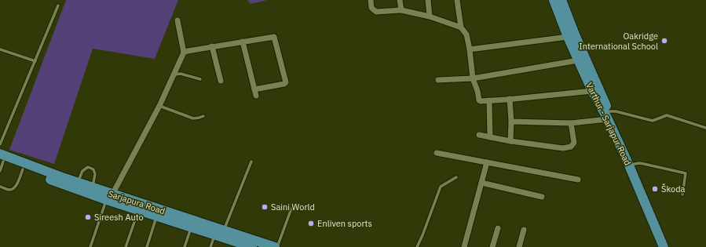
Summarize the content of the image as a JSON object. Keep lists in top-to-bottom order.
{
  "streets": {
    "main road": ["Varthur - Sarjapur Road", "Sarjapura Road"]
  },
  "places": [
    "Oakridge International School",
    "Škoda",
    "Saini World",
    "Sireesh Auto",
    "Enliven sports"
  ]
}
